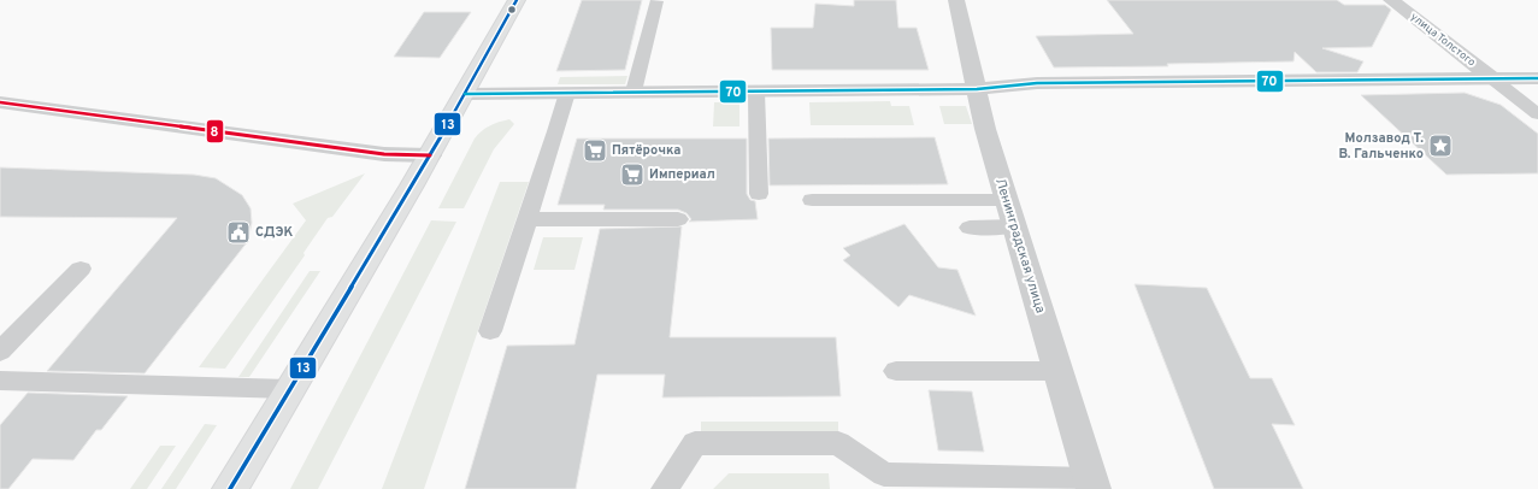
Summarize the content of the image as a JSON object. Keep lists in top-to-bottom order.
{
  "streets": {
    "street": ["улица Толстого", "Ленинградская улица"]
  },
  "places": {
    "place": ["Молзавод Т. В. Гальченко"],
    "supermarket": ["Пятёрочка", "Империал"],
    "public building": ["СДЭК"]
  },
  "lines": ["transit line 13", "transit line 70", "transit line 8"]
}
